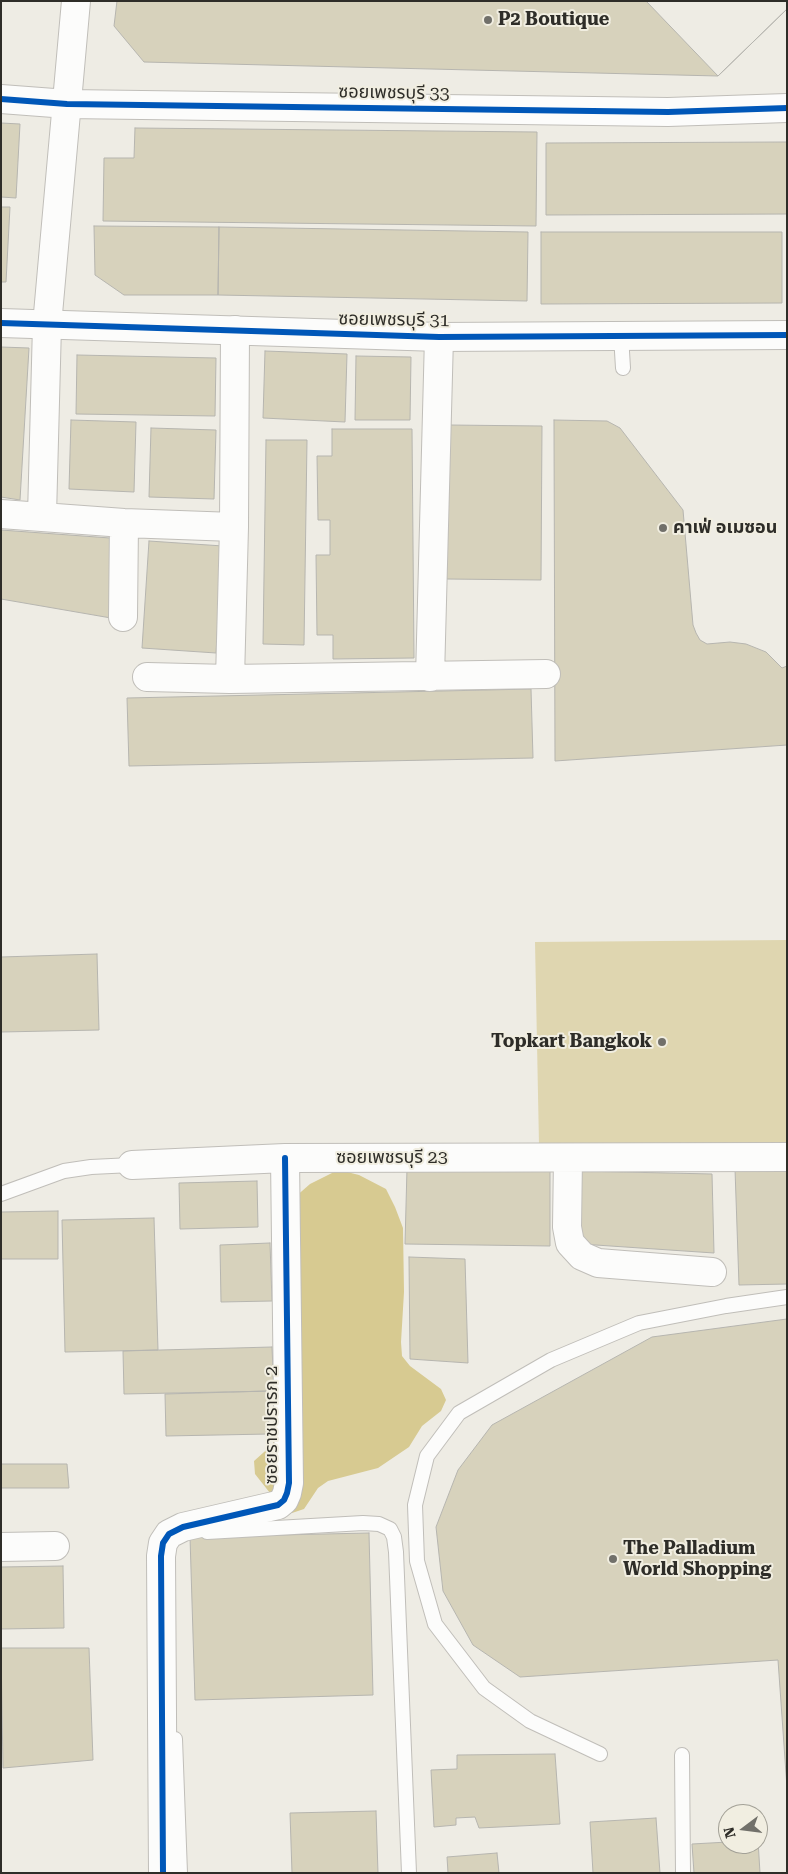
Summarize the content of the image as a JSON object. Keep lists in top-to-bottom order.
{
  "streets": {
    "street": [
      "ซอยเพชรบุรี 33",
      "ซอยเพชรบุรี 31",
      "ซอยเพชรบุรี 23",
      "ซอยราชปรารภ 2"
    ]
  },
  "crossings": [
    ["ซอยเพชรบุรี 23", "ซอยราชปรารภ 2"]
  ],
  "places": [
    "P2 Boutique",
    "คาเฟ่ อเมซอน",
    "Topkart Bangkok",
    "The Palladium World Shopping"
  ],
  "north": "left"
}
